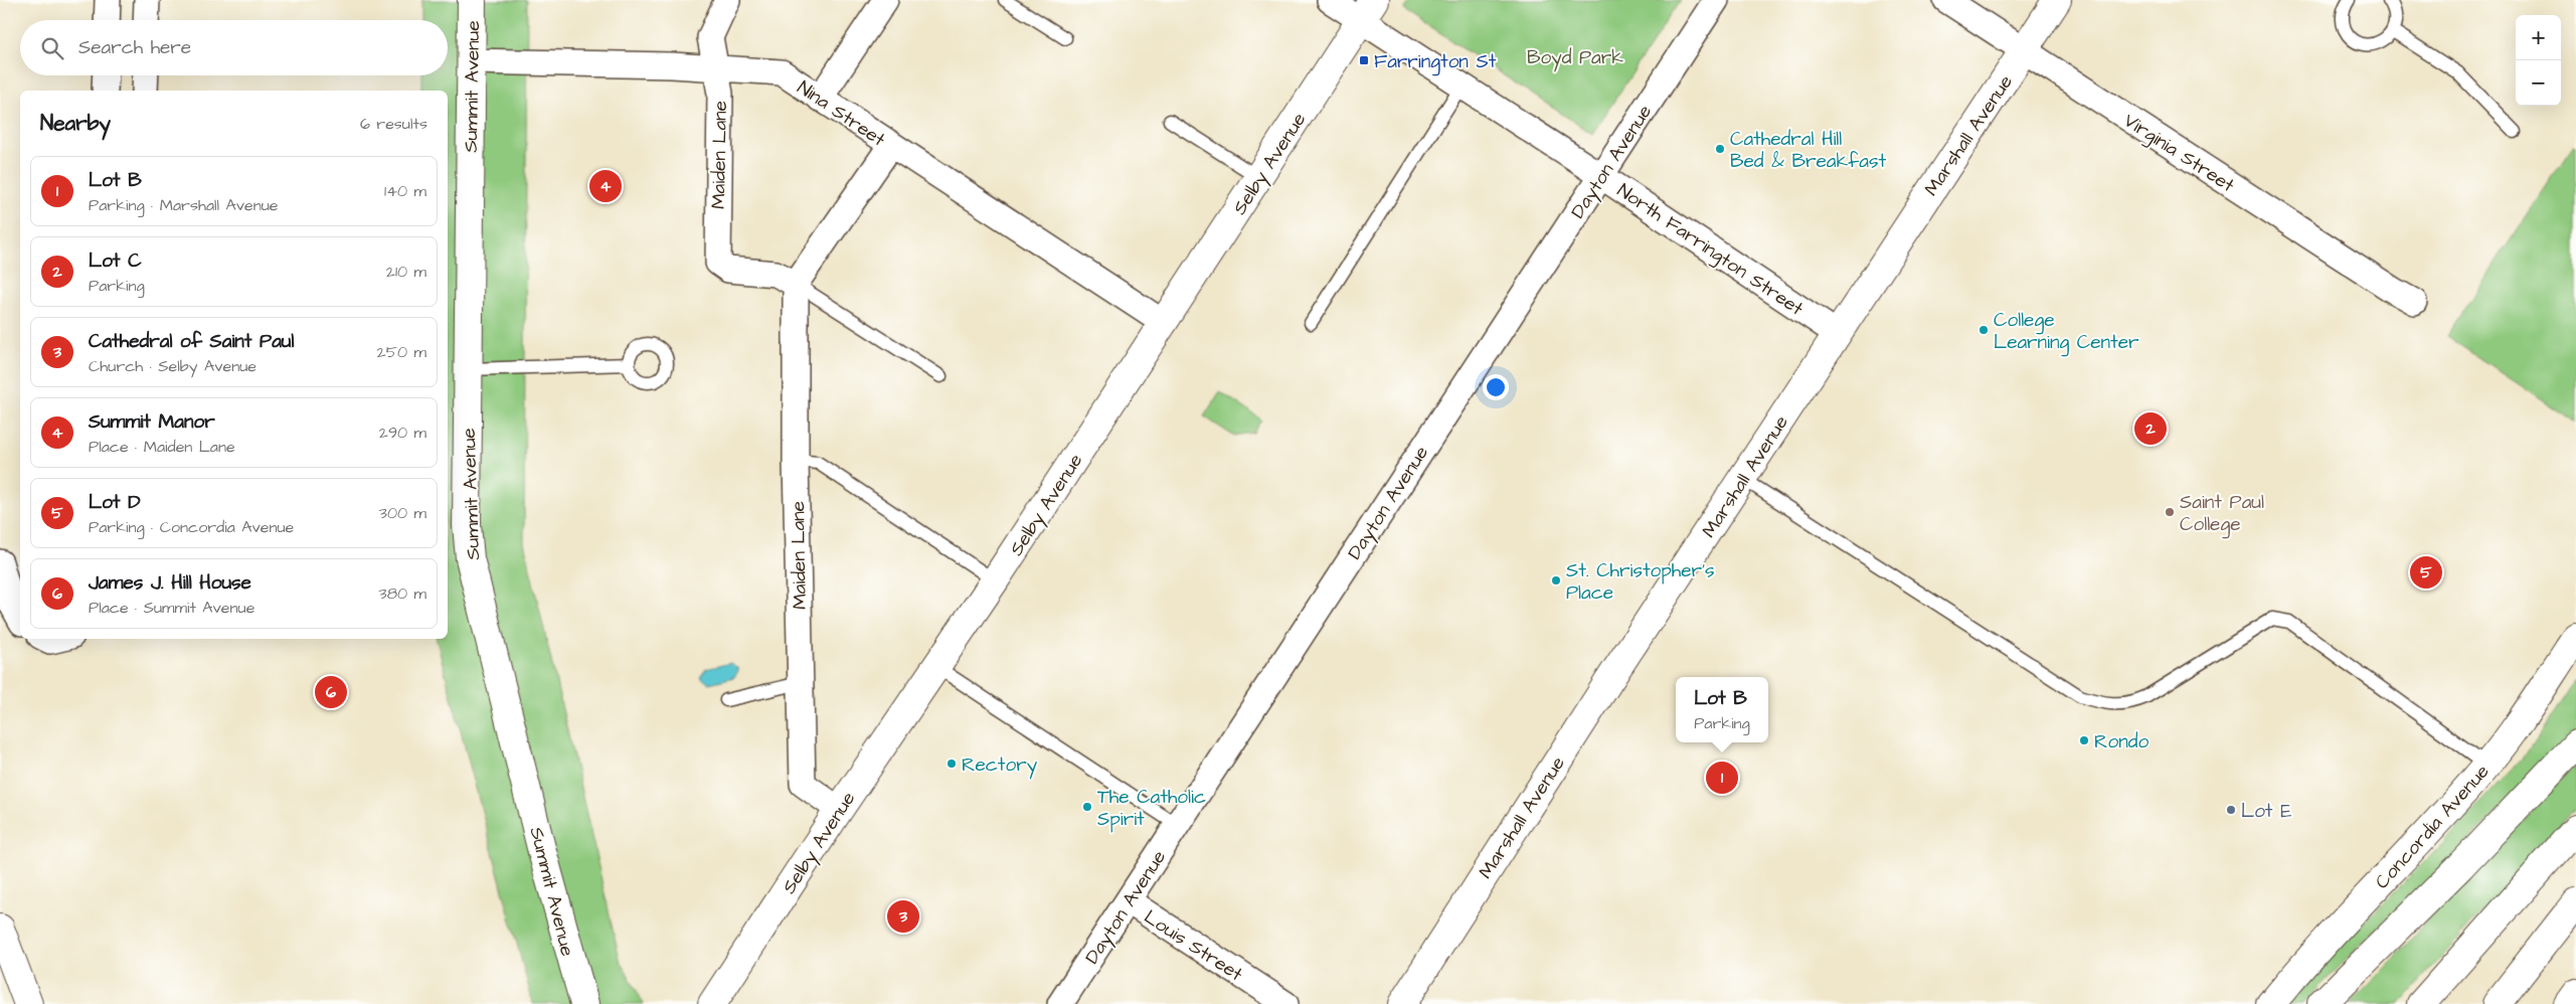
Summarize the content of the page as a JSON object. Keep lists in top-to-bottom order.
{
  "streets": {
    "main road": [
      "Summit Avenue",
      "Marshall Avenue",
      "Selby Avenue",
      "Concordia Avenue"
    ],
    "street": [
      "Nina Street",
      "Virginia Street",
      "Maiden Lane",
      "Dayton Avenue",
      "North Farrington Street",
      "Louis Street"
    ]
  },
  "crossings": [
    ["Summit Avenue", "Nina Street"],
    ["Nina Street", "Maiden Lane"],
    ["Nina Street", "Selby Avenue"],
    ["Marshall Avenue", "Virginia Street"],
    ["Marshall Avenue", "North Farrington Street"],
    ["Maiden Lane", "Selby Avenue"],
    ["Dayton Avenue", "North Farrington Street"],
    ["Dayton Avenue", "Louis Street"],
    ["Selby Avenue", "North Farrington Street"]
  ],
  "parks": ["Boyd Park"],
  "places": {
    "transit": ["Farrington St"],
    "other": [
      "Cathedral Hill Bed & Breakfast",
      "College Learning Center",
      "Saint Paul College",
      "St. Christopher's Place",
      "Rondo",
      "Rectory",
      "The Catholic Spirit",
      "Lot E"
    ]
  },
  "page": {
    "map_buttons": ["+", "−"],
    "search": "Search here",
    "heading": ["Nearby", "6 results"],
    "list": [
      {
        "mark": "1",
        "name": "Lot B",
        "note": "Parking · Marshall Avenue",
        "value": "140 m"
      },
      {
        "mark": "2",
        "name": "Lot C",
        "note": "Parking",
        "value": "210 m"
      },
      {
        "mark": "3",
        "name": "Cathedral of Saint Paul",
        "note": "Church · Selby Avenue",
        "value": "250 m"
      },
      {
        "mark": "4",
        "name": "Summit Manor",
        "note": "Place · Maiden Lane",
        "value": "290 m"
      },
      {
        "mark": "5",
        "name": "Lot D",
        "note": "Parking · Concordia Avenue",
        "value": "300 m"
      },
      {
        "mark": "6",
        "name": "James J. Hill House",
        "note": "Place · Summit Avenue",
        "value": "380 m"
      }
    ],
    "pins": [
      "4",
      "2",
      "5",
      "6",
      "1",
      "3"
    ],
    "popup": ["Lot B", "Parking"]
  }
}
